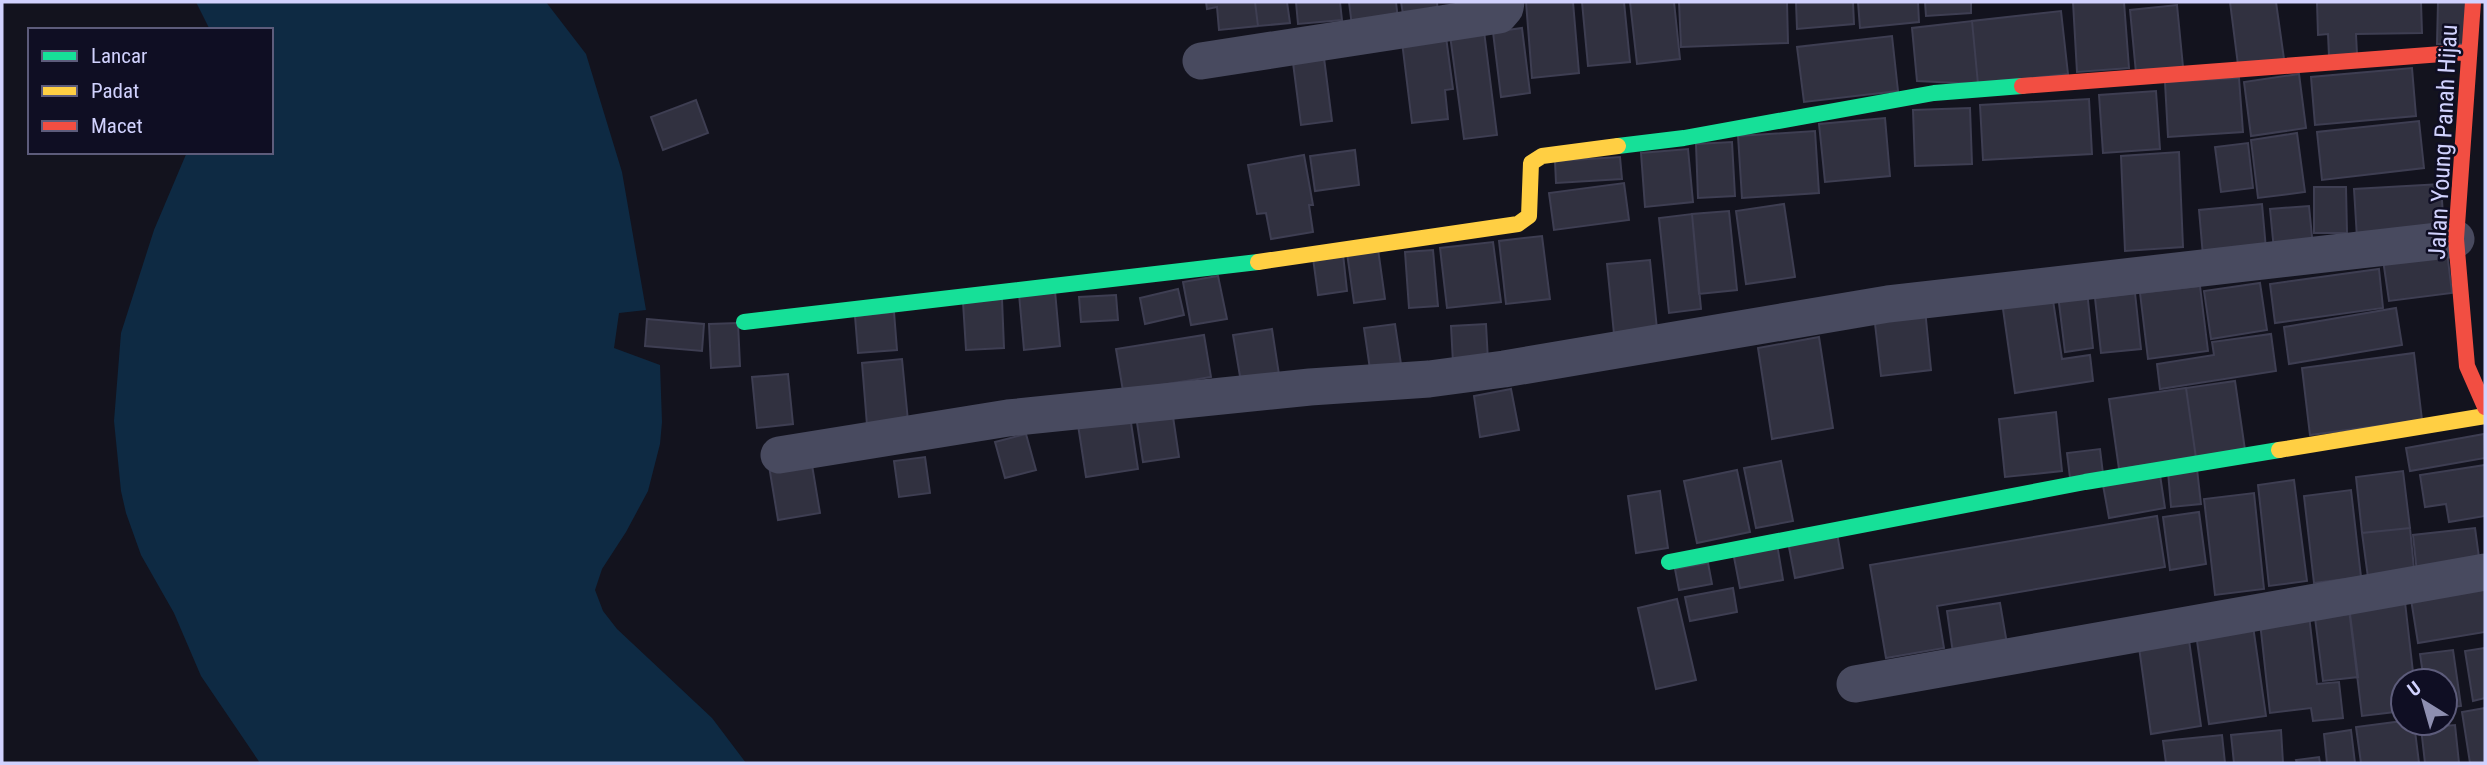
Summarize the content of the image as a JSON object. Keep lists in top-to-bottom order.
{
  "streets": {
    "street": ["Jalan Young Panah Hijau"]
  },
  "legend": ["Lancar", "Padat", "Macet"],
  "north": "top left"
}
